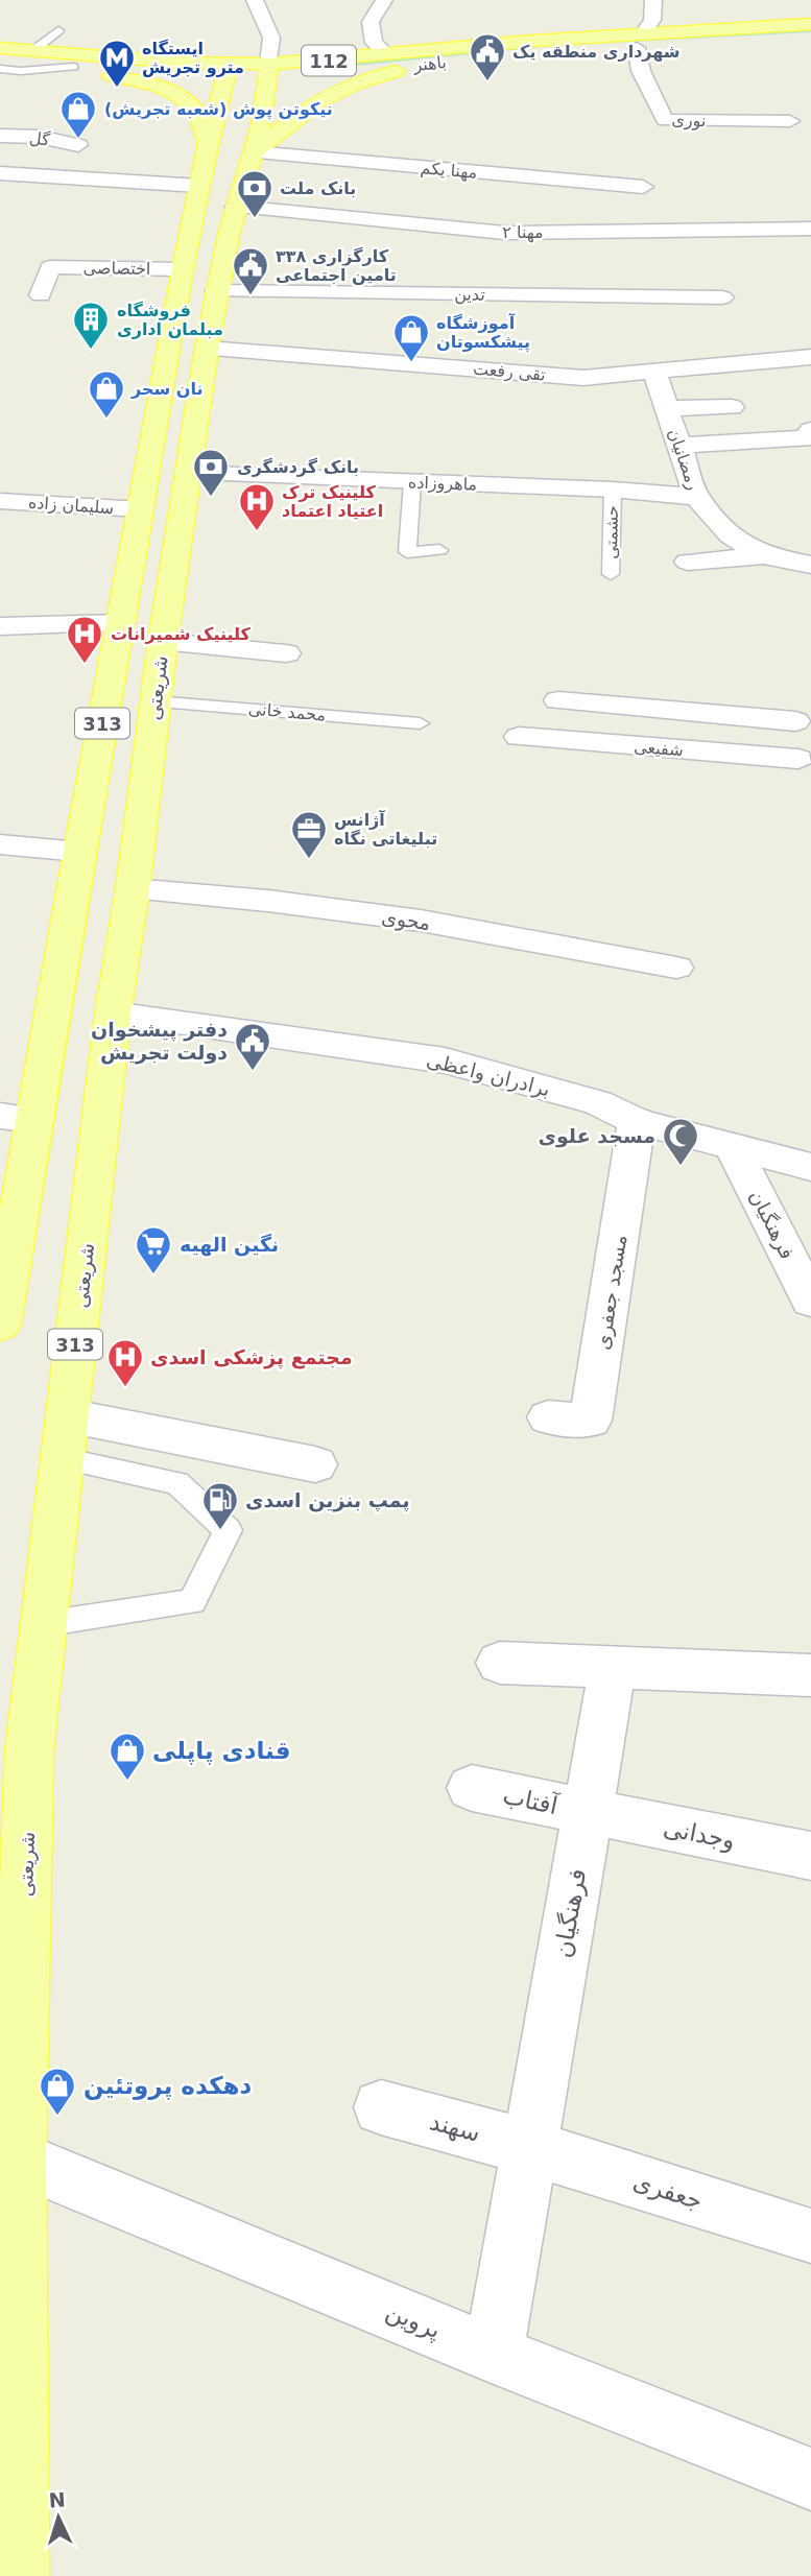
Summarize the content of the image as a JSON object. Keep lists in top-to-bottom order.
{
  "streets": {
    "main road": [
      "112",
      "باهنر",
      "شریعتی",
      "313"
    ],
    "street": [
      "نوری",
      "گل",
      "مهنا یکم",
      "مهنا ۲",
      "اختصاصی",
      "تدین",
      "تقی رفعت",
      "رمضانیان",
      "ماهروزاده",
      "سلیمان زاده",
      "شفیعی",
      "محوی",
      "برادران واعظی",
      "فرهنگیان",
      "مسجد جعفری",
      "آفتاب",
      "وجدانی",
      "سهند",
      "جعفری",
      "پروین"
    ],
    "lane": ["حشمتی", "محمد خانی"]
  },
  "crossings": [
    ["باهنر", "نوری"],
    ["باهنر", "شریعتی"],
    ["مهنا یکم", "شریعتی"],
    ["مهنا ۲", "شریعتی"],
    ["اختصاصی", "شریعتی"],
    ["تدین", "شریعتی"],
    ["تقی رفعت", "رمضانیان"],
    ["تقی رفعت", "شریعتی"],
    ["رمضانیان", "ماهروزاده"],
    ["ماهروزاده", "حشمتی"],
    ["ماهروزاده", "شریعتی"],
    ["سلیمان زاده", "شریعتی"],
    ["شریعتی", "محمد خانی"],
    ["شریعتی", "محوی"],
    ["شریعتی", "برادران واعظی"],
    ["شریعتی", "پروین"],
    ["برادران واعظی", "فرهنگیان"],
    ["برادران واعظی", "مسجد جعفری"],
    ["فرهنگیان", "آفتاب"],
    ["فرهنگیان", "وجدانی"],
    ["فرهنگیان", "سهند"],
    ["فرهنگیان", "جعفری"],
    ["فرهنگیان", "پروین"],
    ["آفتاب", "وجدانی"],
    ["سهند", "جعفری"]
  ],
  "places": {
    "public building": ["شهرداری منطقه یک", "کارگزاری ٣٣٨ تامین اجتماعی", "دفتر پیشخوان دولت تجریش"],
    "metro station": ["ایستگاه مترو تجریش"],
    "shop": [
      "نیکوتن پوش (شعبه تجریش)",
      "آموزشگاه پیشکسوتان",
      "نان سحر",
      "قنادی پاپلی",
      "دهکده پروتئین"
    ],
    "bank": ["بانک ملت", "بانک گردشگری"],
    "building": ["فروشگاه مبلمان اداری"],
    "hospital": ["کلینیک ترک اعتیاد اعتماد", "کلینیک شمیرانات", "مجتمع پزشکی اسدی"],
    "office": ["آژانس تبلیغاتی نگاه"],
    "mosque": ["مسجد علوی"],
    "supermarket": ["نگین الهیه"],
    "fuel station": ["پمپ بنزین اسدی"]
  },
  "north": "top"
}
